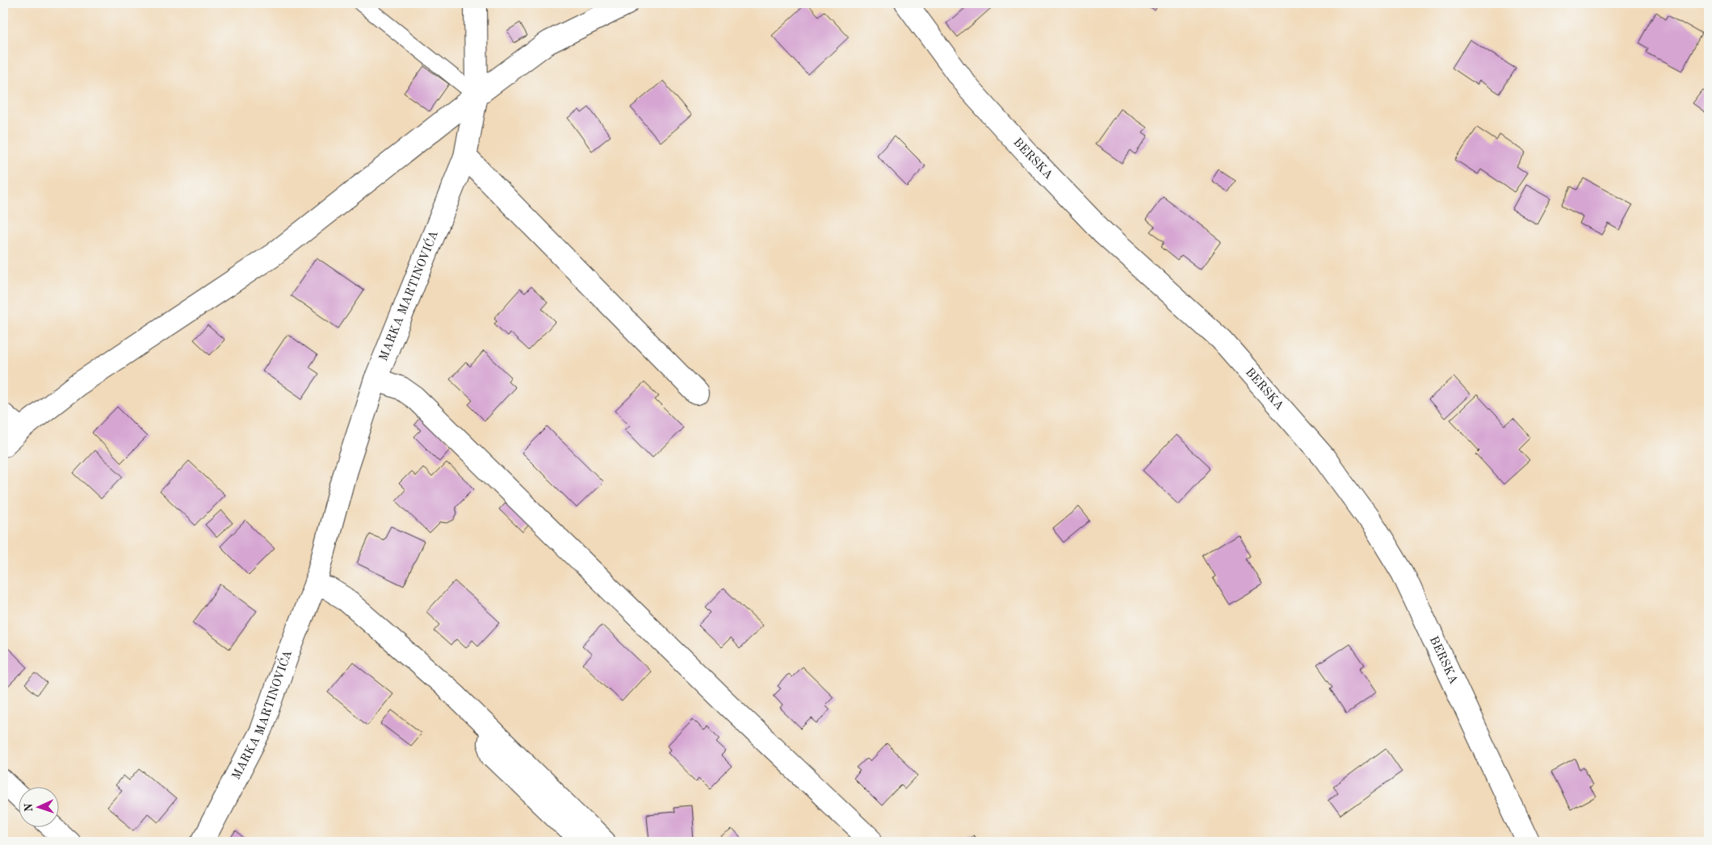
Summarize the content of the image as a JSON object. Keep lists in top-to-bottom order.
{
  "streets": {
    "street": ["BERSKA", "MARKA MARTINOVIĆA"]
  },
  "north": "left"
}
